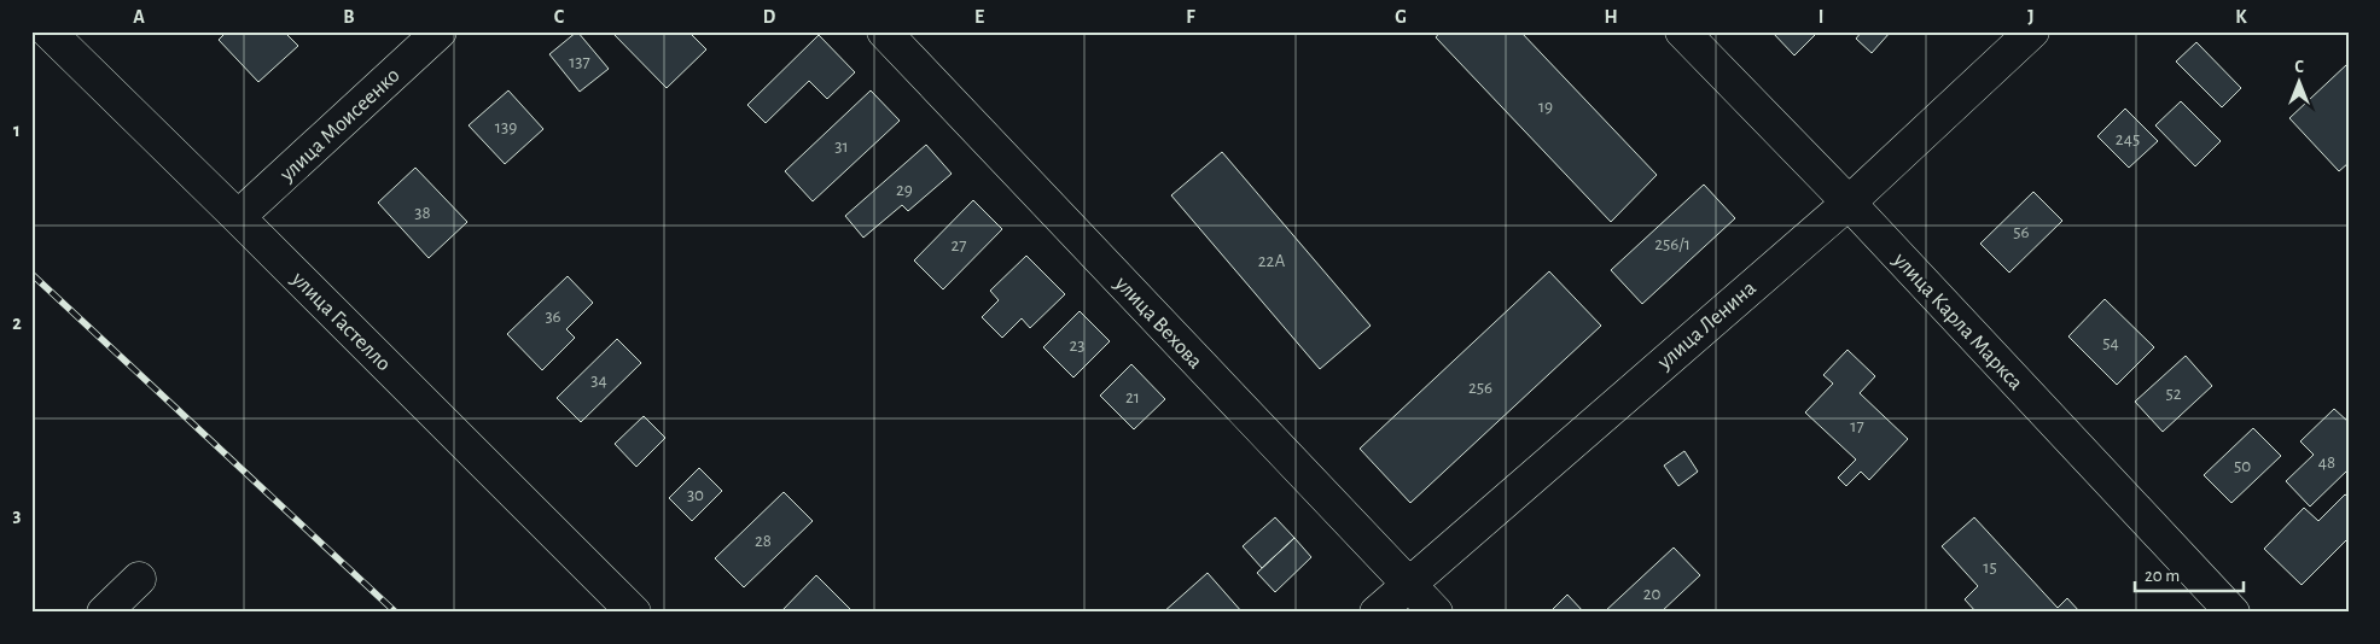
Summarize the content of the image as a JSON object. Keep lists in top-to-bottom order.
{
  "streets": {
    "street": [
      "улица Моисеенко",
      "улица Гастелло",
      "улица Карла Маркса",
      "улица Вехова",
      "улица Ленина"
    ]
  },
  "crossings": [
    ["улица Моисеенко", "улица Гастелло"],
    ["улица Карла Маркса", "улица Ленина"],
    ["улица Вехова", "улица Ленина"]
  ],
  "house_numbers": [
    "137",
    "19",
    "139",
    "245",
    "31",
    "29",
    "38",
    "56",
    "256/1",
    "27",
    "22А",
    "36",
    "54",
    "23",
    "34",
    "256",
    "52",
    "21",
    "17",
    "48",
    "50",
    "30",
    "28",
    "15",
    "20"
  ],
  "scale_bar": "20 m",
  "north": "top",
  "grid": {
    "columns": [
      "A",
      "B",
      "C",
      "D",
      "E",
      "F",
      "G",
      "H",
      "I",
      "J",
      "K"
    ],
    "rows": ["1", "2", "3"]
  }
}
